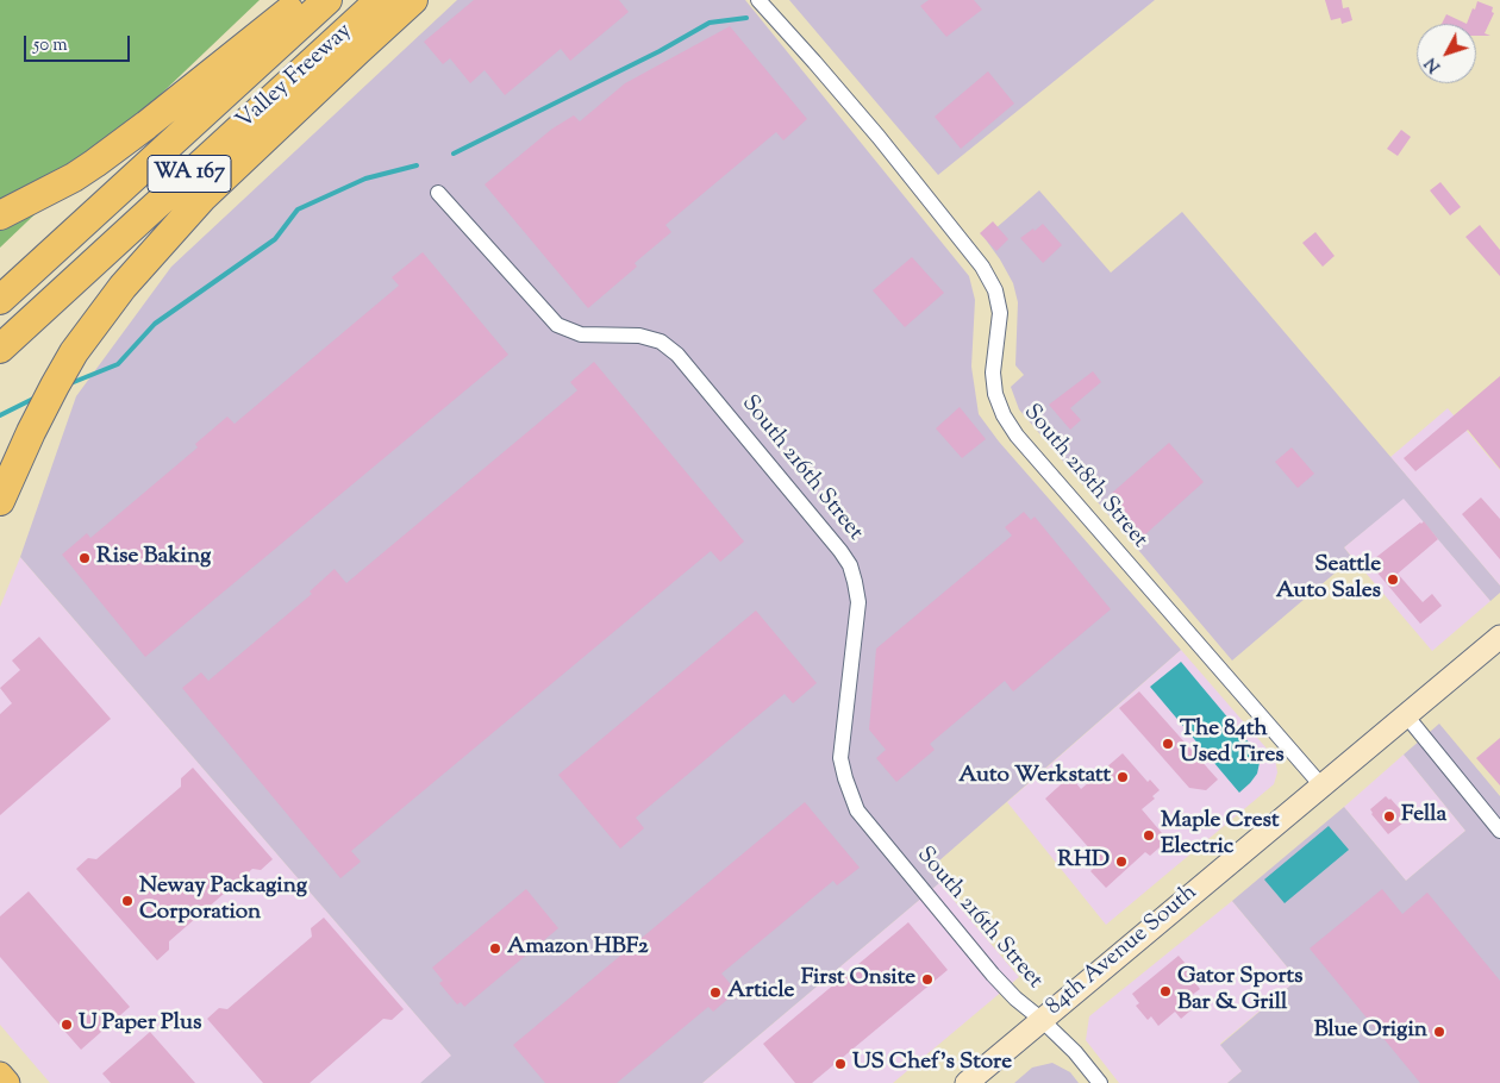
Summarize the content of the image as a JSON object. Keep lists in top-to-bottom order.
{
  "streets": {
    "highway": ["Valley Freeway", "WA 167"],
    "main road": ["84th Avenue South"],
    "street": ["South 216th Street", "South 218th Street"]
  },
  "crossings": [
    ["South 216th Street", "84th Avenue South"],
    ["South 218th Street", "84th Avenue South"]
  ],
  "places": [
    "Rise Baking",
    "Seattle Auto Sales",
    "The 84th Used Tires",
    "Auto Werkstatt",
    "Fella",
    "Maple Crest Electric",
    "RHD",
    "Neway Packaging Corporation",
    "Amazon HBF2",
    "First Onsite",
    "Gator Sports Bar & Grill",
    "Article",
    "U Paper Plus",
    "Blue Origin",
    "US Chef's Store"
  ],
  "scale_bar": "50 m",
  "north": "bottom left"
}
